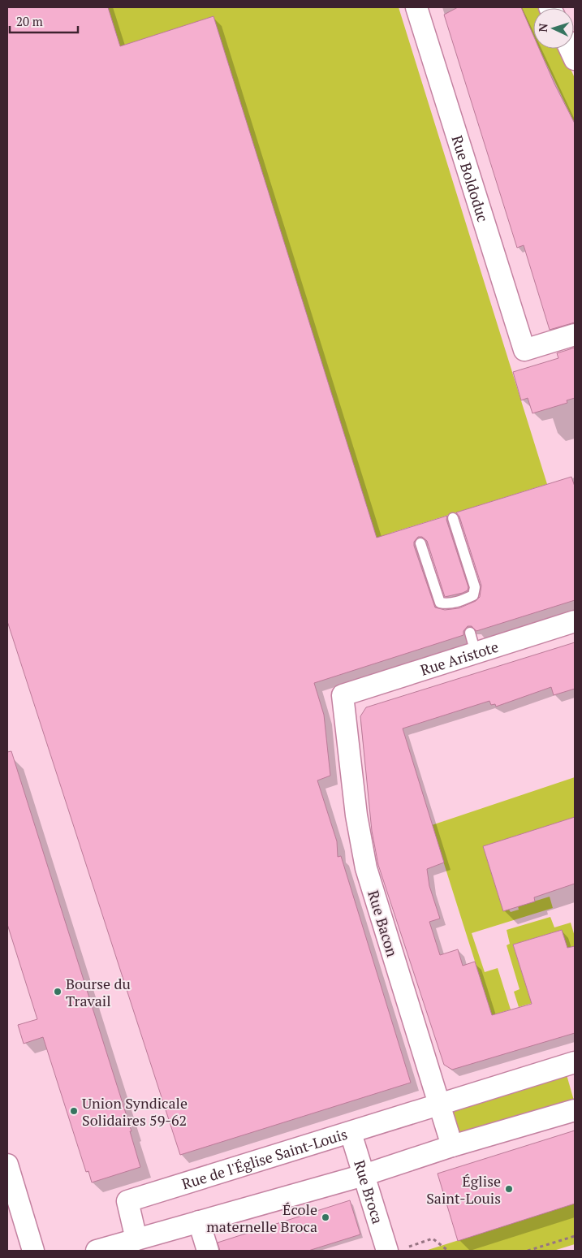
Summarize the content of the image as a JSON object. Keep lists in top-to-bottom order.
{
  "streets": {
    "street": [
      "Rue Boldoduc",
      "Rue Aristote",
      "Rue Bacon",
      "Rue de l'Église Saint-Louis",
      "Rue Broca"
    ]
  },
  "crossings": [
    ["Rue Aristote", "Rue Bacon"],
    ["Rue Bacon", "Rue de l'Église Saint-Louis"],
    ["Rue de l'Église Saint-Louis", "Rue Broca"]
  ],
  "places": [
    "Bourse du Travail",
    "Union Syndicale Solidaires 59-62",
    "Église Saint-Louis",
    "École maternelle Broca"
  ],
  "scale_bar": "20 m",
  "north": "left"
}
